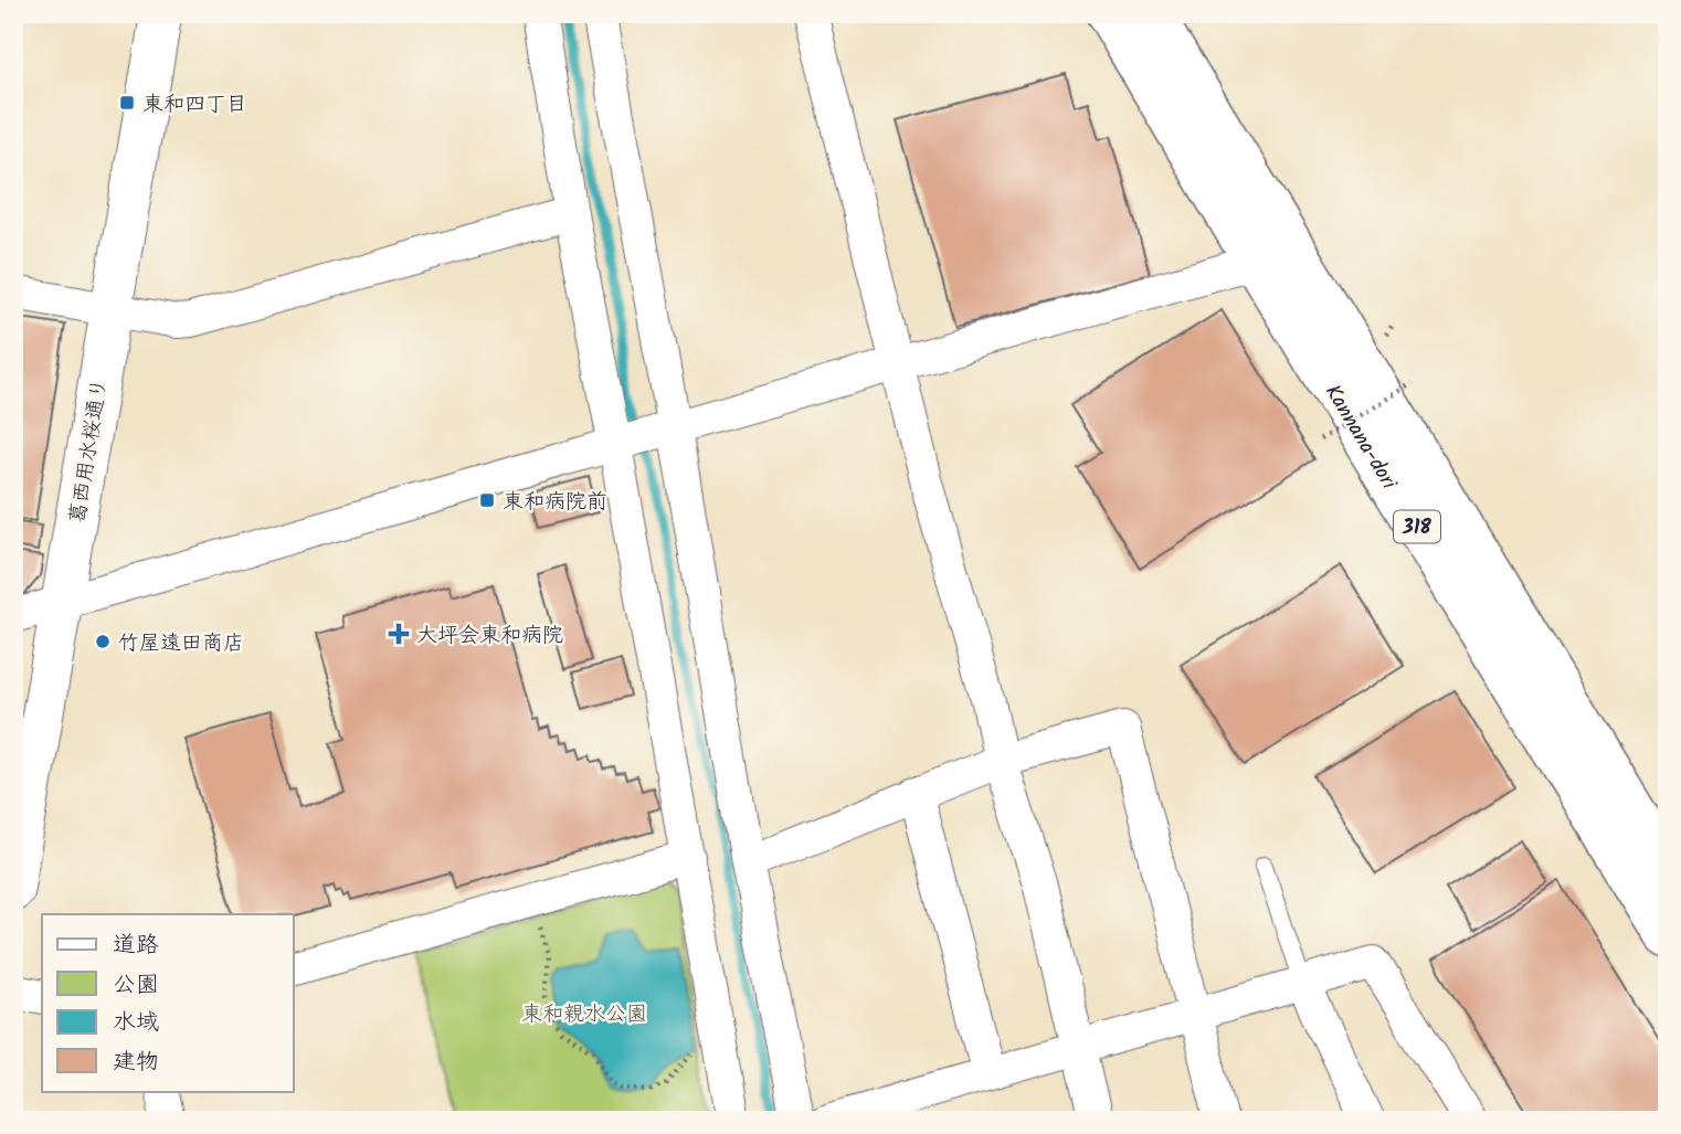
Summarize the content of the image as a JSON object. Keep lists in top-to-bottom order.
{
  "streets": {
    "main road": ["Kannana-dori", "318"],
    "street": ["葛西用水桜通り"]
  },
  "crossings": [
    ["Kannana-dori", "318"]
  ],
  "parks": ["東和親水公園"],
  "places": {
    "transit": ["東和四丁目", "東和病院前"],
    "health": ["大坪会東和病院"],
    "other": ["竹屋遠田商店"]
  },
  "legend": [
    "道路",
    "公園",
    "水域",
    "建物"
  ]
}
